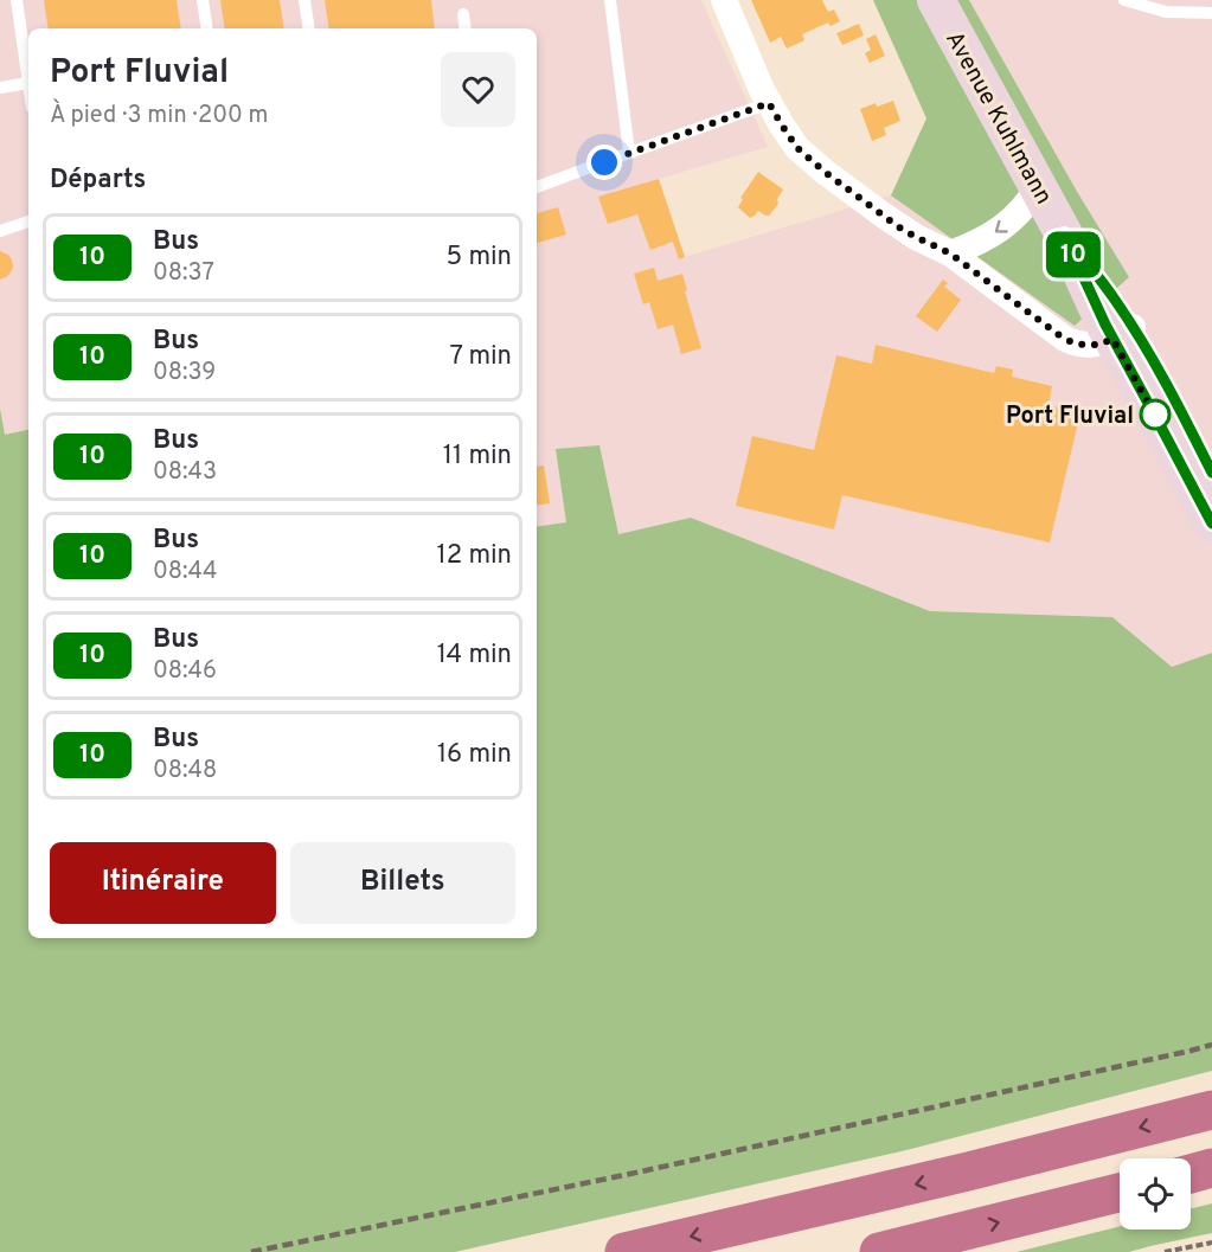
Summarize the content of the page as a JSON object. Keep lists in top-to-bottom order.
{
  "streets": {
    "street": ["Avenue Kuhlmann"]
  },
  "places": ["Port Fluvial"],
  "lines": ["bus line 10"],
  "page": {
    "on_map": "10",
    "heading": [
      ["Port Fluvial", "À pied · 3 min · 200 m"],
      "Départs"
    ],
    "list": [
      {
        "mark": "10",
        "name": "Bus",
        "note": "08:37",
        "value": "5 min"
      },
      {
        "mark": "10",
        "name": "Bus",
        "note": "08:39",
        "value": "7 min"
      },
      {
        "mark": "10",
        "name": "Bus",
        "note": "08:43",
        "value": "11 min"
      },
      {
        "mark": "10",
        "name": "Bus",
        "note": "08:44",
        "value": "12 min"
      },
      {
        "mark": "10",
        "name": "Bus",
        "note": "08:46",
        "value": "14 min"
      },
      {
        "mark": "10",
        "name": "Bus",
        "note": "08:48",
        "value": "16 min"
      }
    ],
    "buttons": ["Itinéraire", "Billets"]
  }
}
